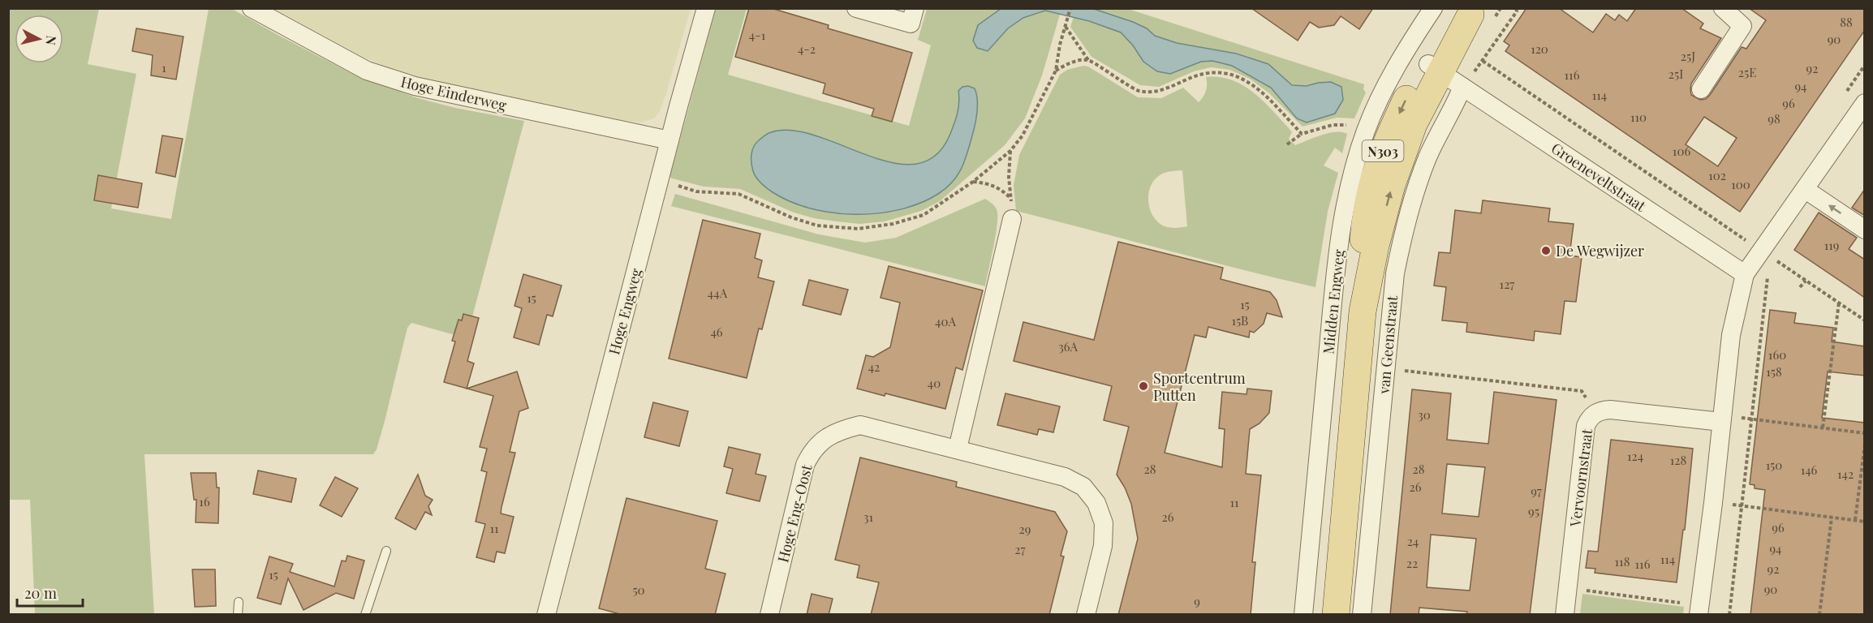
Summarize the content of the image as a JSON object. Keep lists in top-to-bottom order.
{
  "streets": {
    "main road": ["N303", "van Geenstraat"],
    "street": [
      "Hoge Einderweg",
      "Groeneveltstraat",
      "Midden Engweg",
      "Hoge Engweg",
      "Vervoornstraat",
      "Hoge Eng-Oost"
    ]
  },
  "crossings": [
    ["Hoge Einderweg", "Hoge Engweg"],
    ["Groeneveltstraat", "van Geenstraat"]
  ],
  "places": ["De Wegwijzer", "Sportcentrum Putten"],
  "house_numbers": [
    "88",
    "4-1",
    "90",
    "4-2",
    "120",
    "25J",
    "1",
    "92",
    "25E",
    "25I",
    "116",
    "94",
    "114",
    "96",
    "110",
    "98",
    "106",
    "102",
    "100",
    "119",
    "127",
    "44A",
    "15",
    "15",
    "15B",
    "40A",
    "46",
    "36A",
    "160",
    "42",
    "158",
    "40",
    "30",
    "124",
    "128",
    "150",
    "28",
    "28",
    "146",
    "142",
    "26",
    "97",
    "16",
    "11",
    "95",
    "31",
    "26",
    "96",
    "11",
    "29",
    "24",
    "94",
    "27",
    "114",
    "118",
    "22",
    "116",
    "92",
    "15",
    "90",
    "50",
    "9"
  ],
  "scale_bar": "20 m",
  "north": "right"
}
